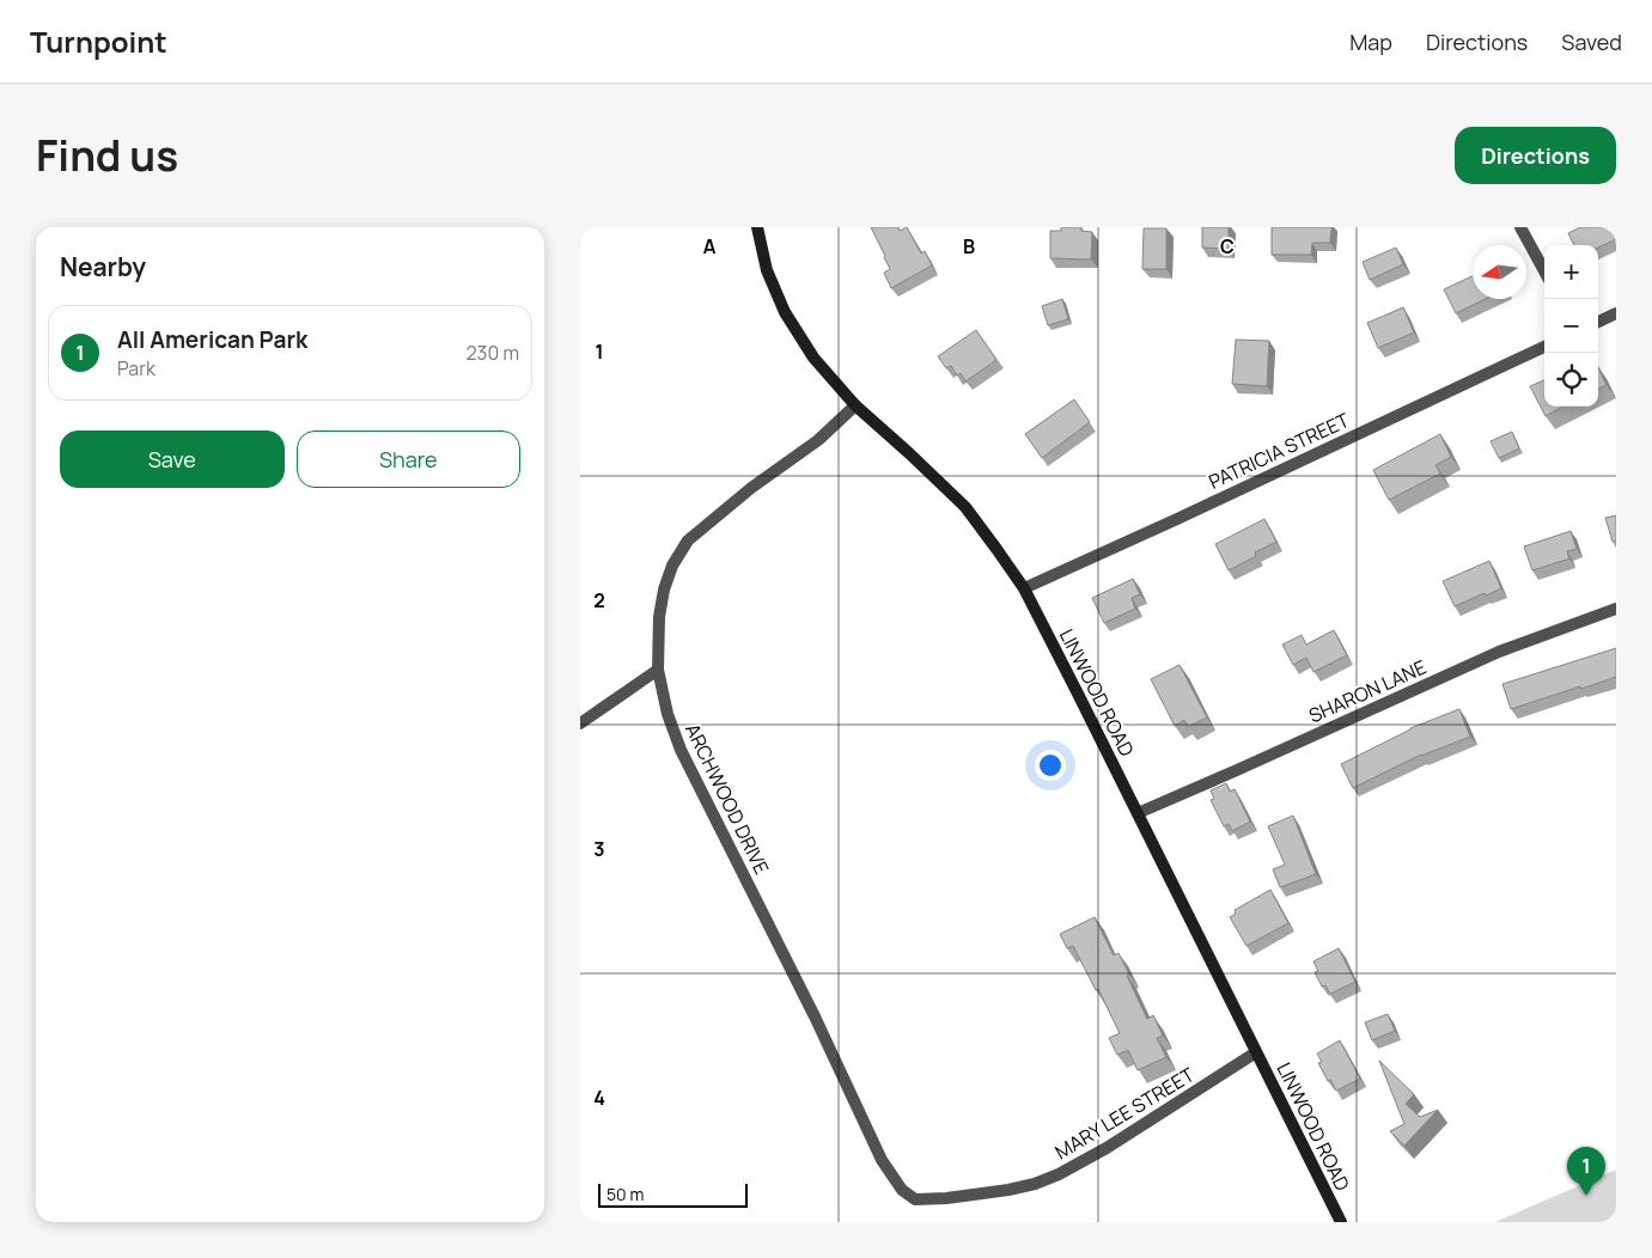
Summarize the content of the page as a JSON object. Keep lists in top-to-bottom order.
{
  "streets": {
    "main road": ["LINWOOD ROAD"],
    "street": [
      "PATRICIA STREET",
      "SHARON LANE",
      "ARCHWOOD DRIVE",
      "MARY LEE STREET"
    ]
  },
  "crossings": [
    ["PATRICIA STREET", "LINWOOD ROAD"],
    ["SHARON LANE", "LINWOOD ROAD"],
    ["LINWOOD ROAD", "ARCHWOOD DRIVE"],
    ["LINWOOD ROAD", "MARY LEE STREET"],
    ["ARCHWOOD DRIVE", "MARY LEE STREET"]
  ],
  "scale_bar": "50 m",
  "north": "left",
  "page": {
    "header": "Turnpoint",
    "nav": ["Map", "Directions", "Saved"],
    "title": "Find us",
    "buttons": [
      "Directions",
      ["Save", "Share"]
    ],
    "heading": "Nearby",
    "map_buttons": ["+", "−"],
    "list": [
      {
        "mark": "1",
        "name": "All American Park",
        "note": "Park",
        "value": "230 m"
      }
    ],
    "pins": "1",
    "scale": "50 m"
  },
  "grid": {
    "columns": ["A", "B", "C"],
    "rows": [
      "1",
      "2",
      "3",
      "4"
    ]
  }
}
